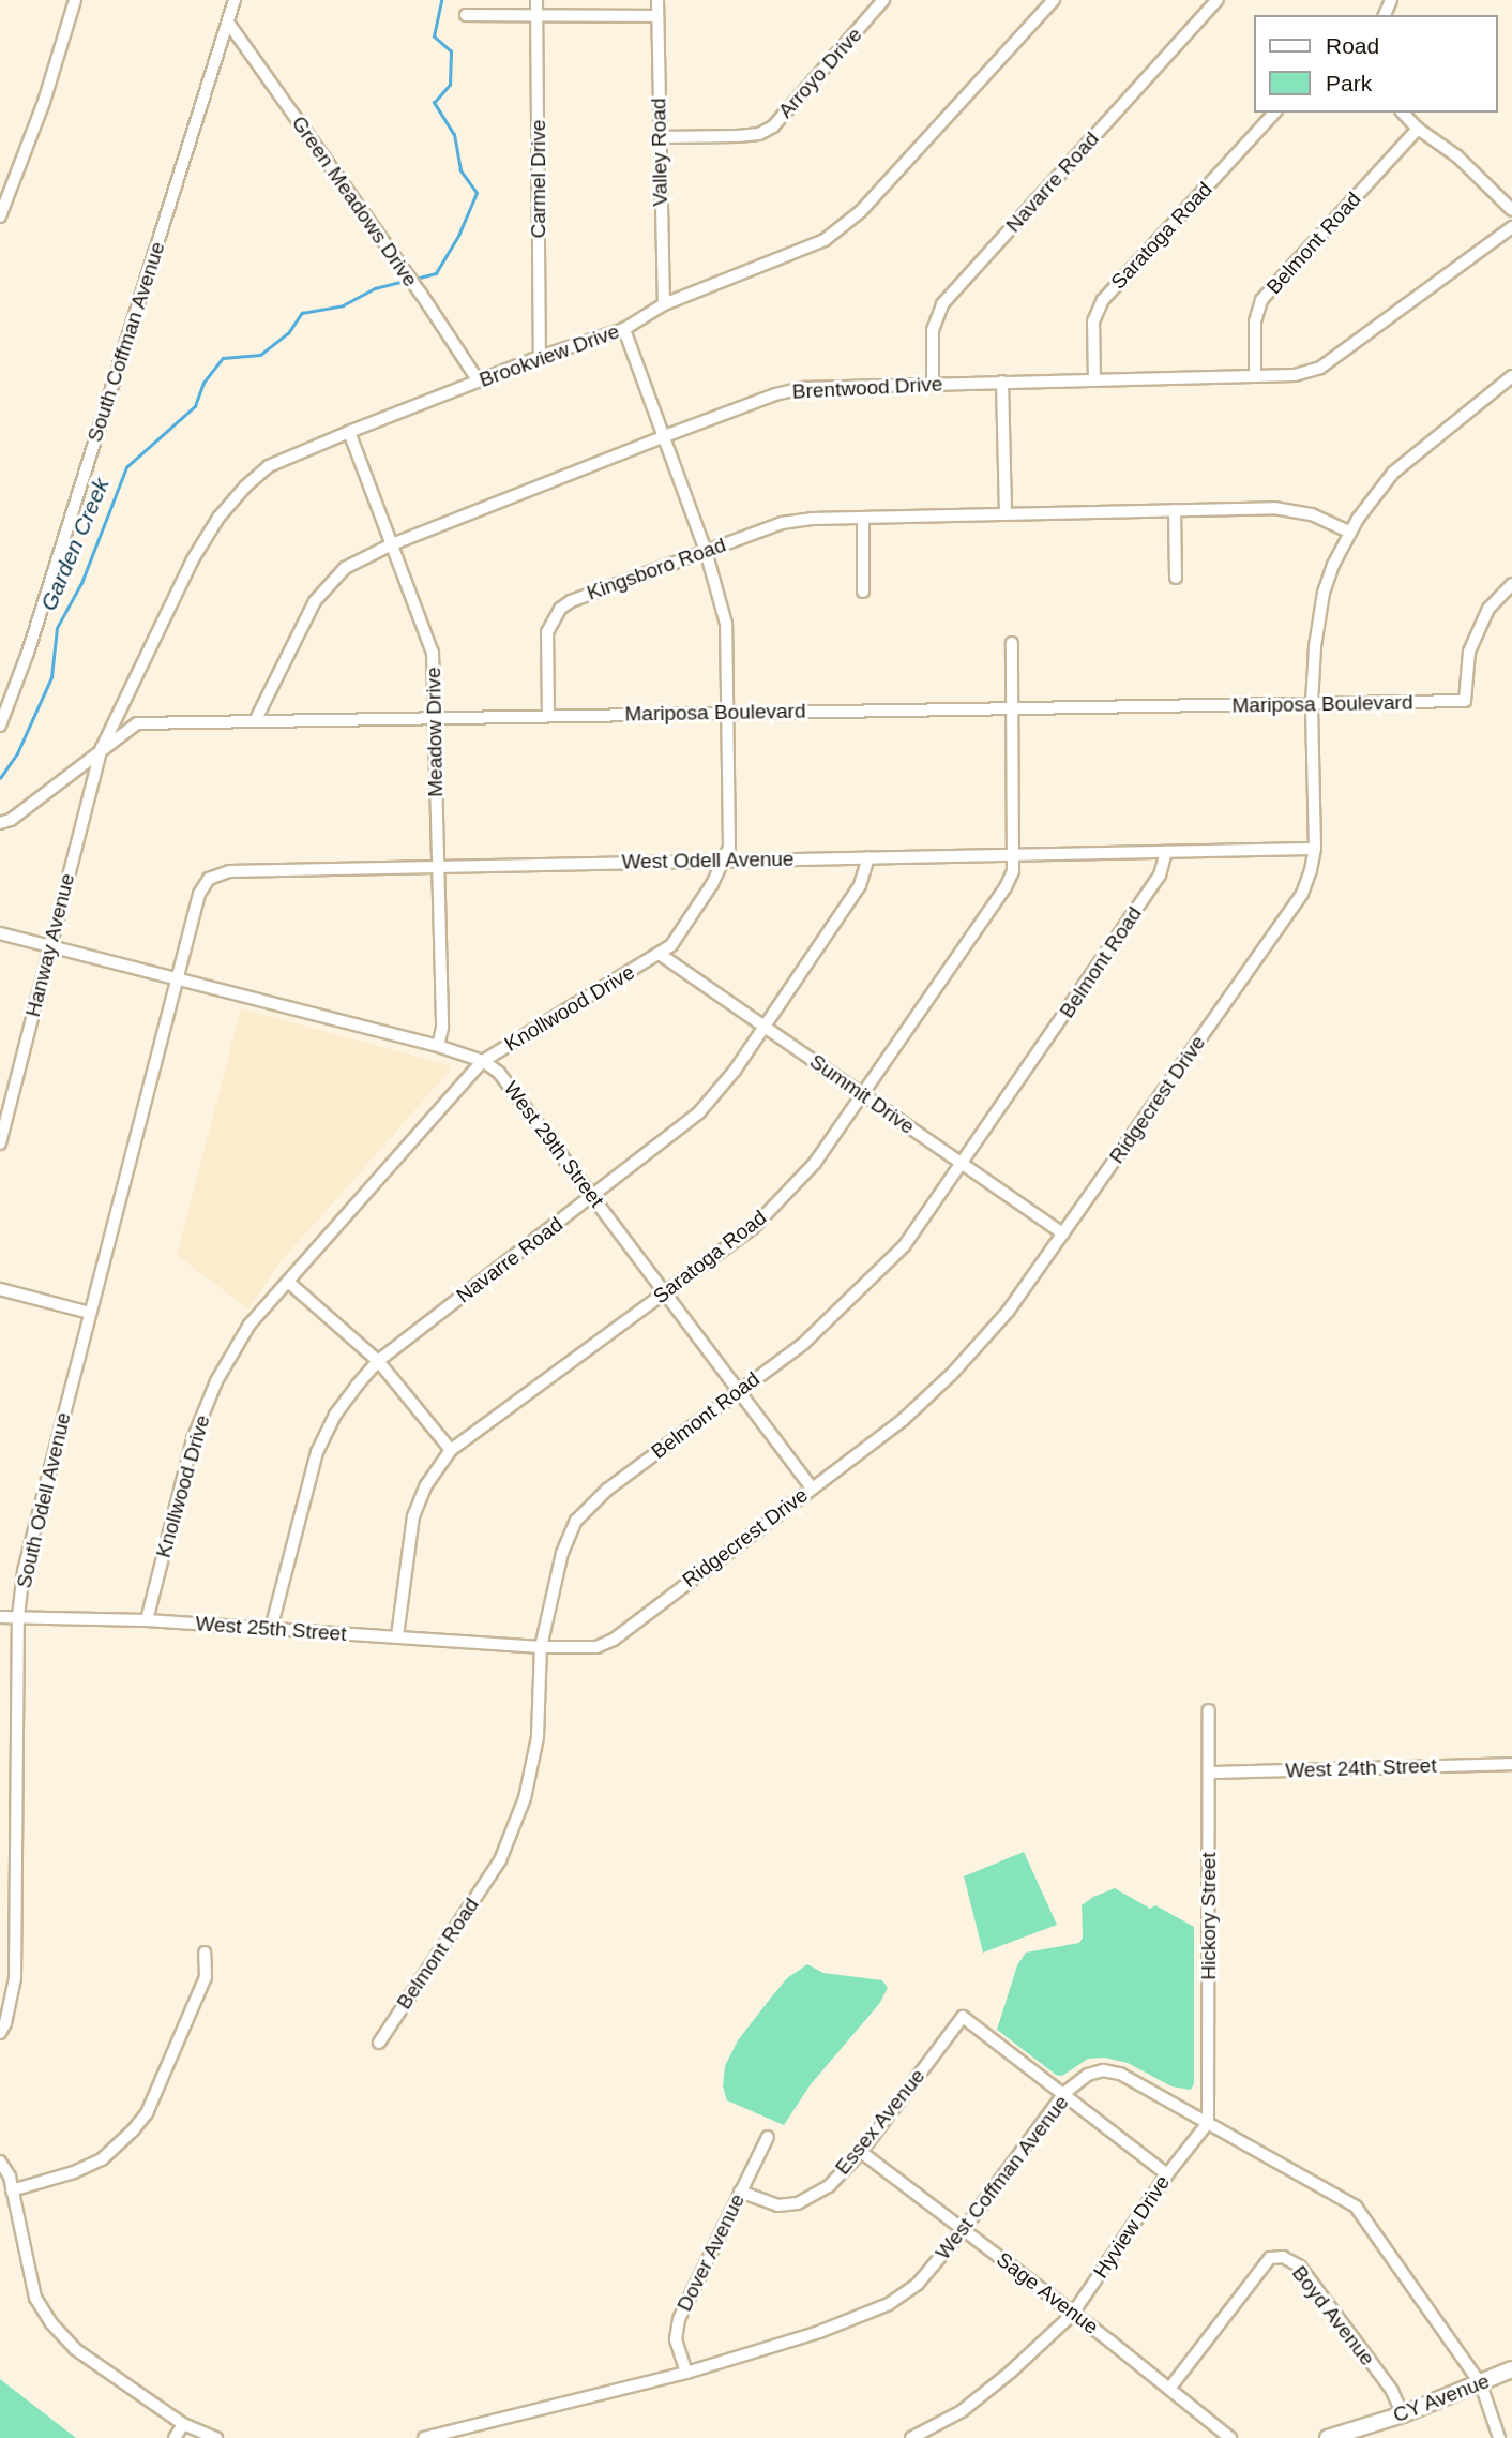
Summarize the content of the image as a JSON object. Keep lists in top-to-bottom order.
{
  "streets": {
    "main road": ["CY Avenue"],
    "street": [
      "Arroyo Drive",
      "Valley Road",
      "Carmel Drive",
      "Navarre Road",
      "Green Meadows Drive",
      "Saratoga Road",
      "Belmont Road",
      "South Coffman Avenue",
      "Brookview Drive",
      "Brentwood Drive",
      "Kingsboro Road",
      "Mariposa Boulevard",
      "Meadow Drive",
      "West Odell Avenue",
      "Hanway Avenue",
      "Knollwood Drive",
      "Summit Drive",
      "Ridgecrest Drive",
      "West 29th Street",
      "South Odell Avenue",
      "West 25th Street",
      "West 24th Street",
      "Hickory Street",
      "Essex Avenue",
      "West Coffman Avenue",
      "Hyview Drive",
      "Dover Avenue",
      "Sage Avenue",
      "Boyd Avenue"
    ]
  },
  "crossings": [
    ["Arroyo Drive", "Valley Road"],
    ["Valley Road", "Brookview Drive"],
    ["Carmel Drive", "Brookview Drive"],
    ["Navarre Road", "Brentwood Drive"],
    ["Navarre Road", "West Odell Avenue"],
    ["Navarre Road", "Summit Drive"],
    ["Navarre Road", "West 29th Street"],
    ["Navarre Road", "West 25th Street"],
    ["Green Meadows Drive", "South Coffman Avenue"],
    ["Green Meadows Drive", "Brookview Drive"],
    ["Saratoga Road", "Brentwood Drive"],
    ["Saratoga Road", "Mariposa Boulevard"],
    ["Saratoga Road", "West Odell Avenue"],
    ["Saratoga Road", "Summit Drive"],
    ["Saratoga Road", "West 29th Street"],
    ["Saratoga Road", "West 25th Street"],
    ["Belmont Road", "Brentwood Drive"],
    ["Belmont Road", "West Odell Avenue"],
    ["Belmont Road", "Summit Drive"],
    ["Belmont Road", "Ridgecrest Drive"],
    ["Belmont Road", "West 29th Street"],
    ["Belmont Road", "West 25th Street"],
    ["Brookview Drive", "Mariposa Boulevard"],
    ["Brookview Drive", "Meadow Drive"],
    ["Brookview Drive", "Hanway Avenue"],
    ["Brookview Drive", "Knollwood Drive"],
    ["Brentwood Drive", "Mariposa Boulevard"],
    ["Brentwood Drive", "Meadow Drive"],
    ["Brentwood Drive", "Knollwood Drive"],
    ["Kingsboro Road", "Mariposa Boulevard"],
    ["Kingsboro Road", "Knollwood Drive"],
    ["Kingsboro Road", "Ridgecrest Drive"],
    ["Mariposa Boulevard", "Meadow Drive"],
    ["Mariposa Boulevard", "Hanway Avenue"],
    ["Mariposa Boulevard", "Knollwood Drive"],
    ["Mariposa Boulevard", "Ridgecrest Drive"],
    ["Meadow Drive", "West Odell Avenue"],
    ["Meadow Drive", "West 29th Street"],
    ["West Odell Avenue", "Knollwood Drive"],
    ["West Odell Avenue", "Ridgecrest Drive"],
    ["West Odell Avenue", "West 29th Street"],
    ["West Odell Avenue", "South Odell Avenue"],
    ["Hanway Avenue", "West 29th Street"],
    ["Knollwood Drive", "Summit Drive"],
    ["Knollwood Drive", "West 29th Street"],
    ["Knollwood Drive", "West 25th Street"],
    ["Summit Drive", "Ridgecrest Drive"],
    ["Ridgecrest Drive", "West 29th Street"],
    ["Ridgecrest Drive", "West 25th Street"],
    ["West 29th Street", "South Odell Avenue"],
    ["South Odell Avenue", "West 25th Street"],
    ["West 24th Street", "Hickory Street"],
    ["Hickory Street", "West Coffman Avenue"],
    ["Hickory Street", "Hyview Drive"],
    ["Essex Avenue", "West Coffman Avenue"],
    ["Essex Avenue", "Dover Avenue"],
    ["Essex Avenue", "Sage Avenue"],
    ["West Coffman Avenue", "Hyview Drive"],
    ["West Coffman Avenue", "Dover Avenue"],
    ["West Coffman Avenue", "Sage Avenue"],
    ["West Coffman Avenue", "CY Avenue"],
    ["Hyview Drive", "Sage Avenue"],
    ["Sage Avenue", "Boyd Avenue"],
    ["Boyd Avenue", "CY Avenue"]
  ],
  "water": ["Garden Creek"],
  "legend": ["Road", "Park"]
}
